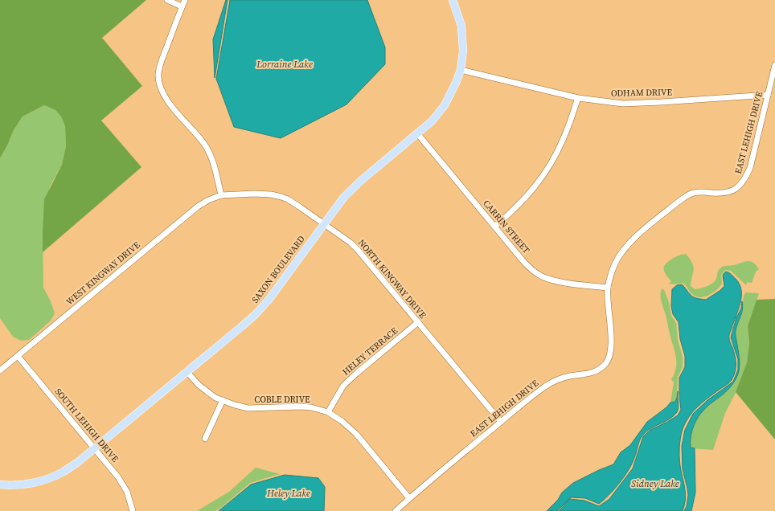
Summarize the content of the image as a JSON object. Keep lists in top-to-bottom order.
{
  "streets": {
    "main road": ["SAXON BOULEVARD"],
    "street": [
      "ODHAM DRIVE",
      "EAST LEHIGH DRIVE",
      "CARRIN STREET",
      "WEST KINGWAY DRIVE",
      "NORTH KINGWAY DRIVE",
      "HELEY TERRACE",
      "COBLE DRIVE",
      "SOUTH LEHIGH DRIVE"
    ]
  },
  "crossings": [
    ["ODHAM DRIVE", "EAST LEHIGH DRIVE"],
    ["ODHAM DRIVE", "SAXON BOULEVARD"],
    ["EAST LEHIGH DRIVE", "CARRIN STREET"],
    ["EAST LEHIGH DRIVE", "NORTH KINGWAY DRIVE"],
    ["EAST LEHIGH DRIVE", "COBLE DRIVE"],
    ["CARRIN STREET", "SAXON BOULEVARD"],
    ["SAXON BOULEVARD", "NORTH KINGWAY DRIVE"],
    ["SAXON BOULEVARD", "COBLE DRIVE"],
    ["SAXON BOULEVARD", "SOUTH LEHIGH DRIVE"],
    ["WEST KINGWAY DRIVE", "NORTH KINGWAY DRIVE"],
    ["WEST KINGWAY DRIVE", "SOUTH LEHIGH DRIVE"],
    ["NORTH KINGWAY DRIVE", "HELEY TERRACE"],
    ["HELEY TERRACE", "COBLE DRIVE"]
  ],
  "water": ["Lorraine Lake", "Sidney Lake", "Heley Lake"]
}
